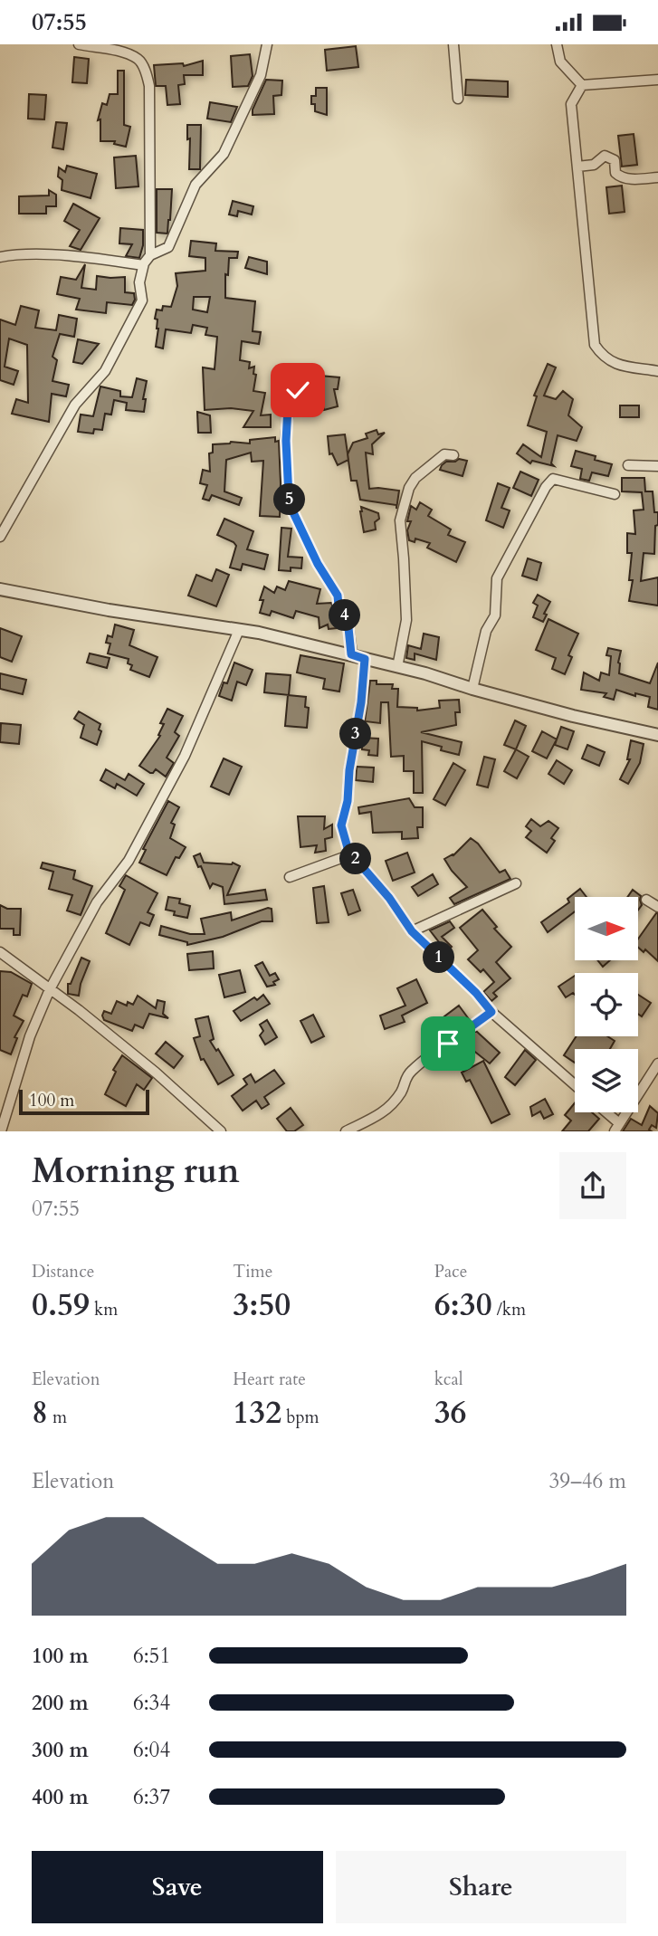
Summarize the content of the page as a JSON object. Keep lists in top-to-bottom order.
{
  "scale_bar": "100 m",
  "north": "right",
  "page": {
    "status": "07:55",
    "pins": [
      "5",
      "4",
      "3",
      "2",
      "1"
    ],
    "scale": "100 m",
    "heading": ["Morning run", "07:55"],
    "stats": [
      ["Distance", "0.59 km"],
      ["Time", "3:50"],
      ["Pace", "6:30 /km"],
      ["Elevation", "8 m"],
      ["Heart rate", "132 bpm"],
      ["kcal", "36"]
    ],
    "chart": ["Elevation", "39–46 m"],
    "list": [
      {
        "name": "100 m",
        "note": "6:51"
      },
      {
        "name": "200 m",
        "note": "6:34"
      },
      {
        "name": "300 m",
        "note": "6:04"
      },
      {
        "name": "400 m",
        "note": "6:37"
      }
    ],
    "buttons": ["Save", "Share"]
  }
}
